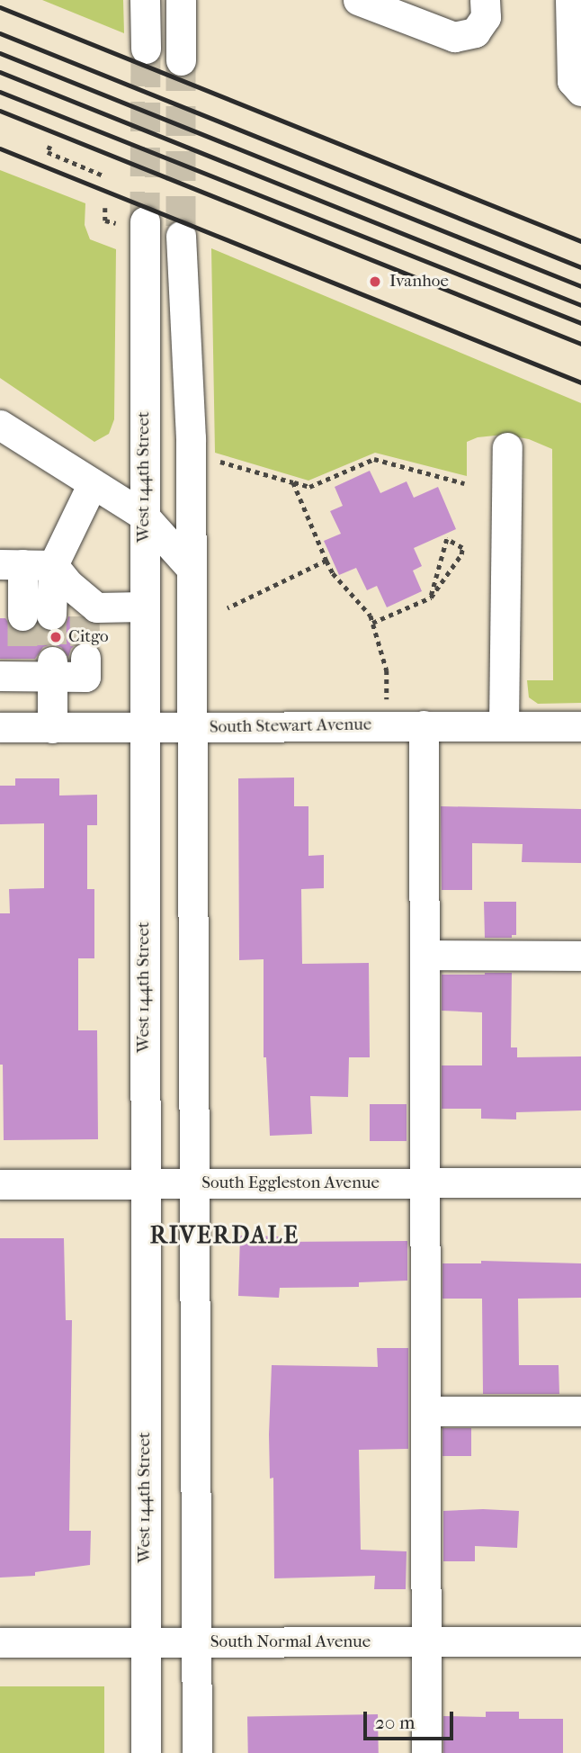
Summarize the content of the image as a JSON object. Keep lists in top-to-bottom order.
{
  "streets": {
    "street": [
      "West 144th Street",
      "South Stewart Avenue",
      "South Eggleston Avenue",
      "South Normal Avenue"
    ]
  },
  "crossings": [
    ["West 144th Street", "South Stewart Avenue"],
    ["West 144th Street", "South Eggleston Avenue"],
    ["West 144th Street", "South Normal Avenue"]
  ],
  "districts": ["RIVERDALE"],
  "places": ["Ivanhoe", "Citgo"],
  "scale_bar": "20 m"
}
